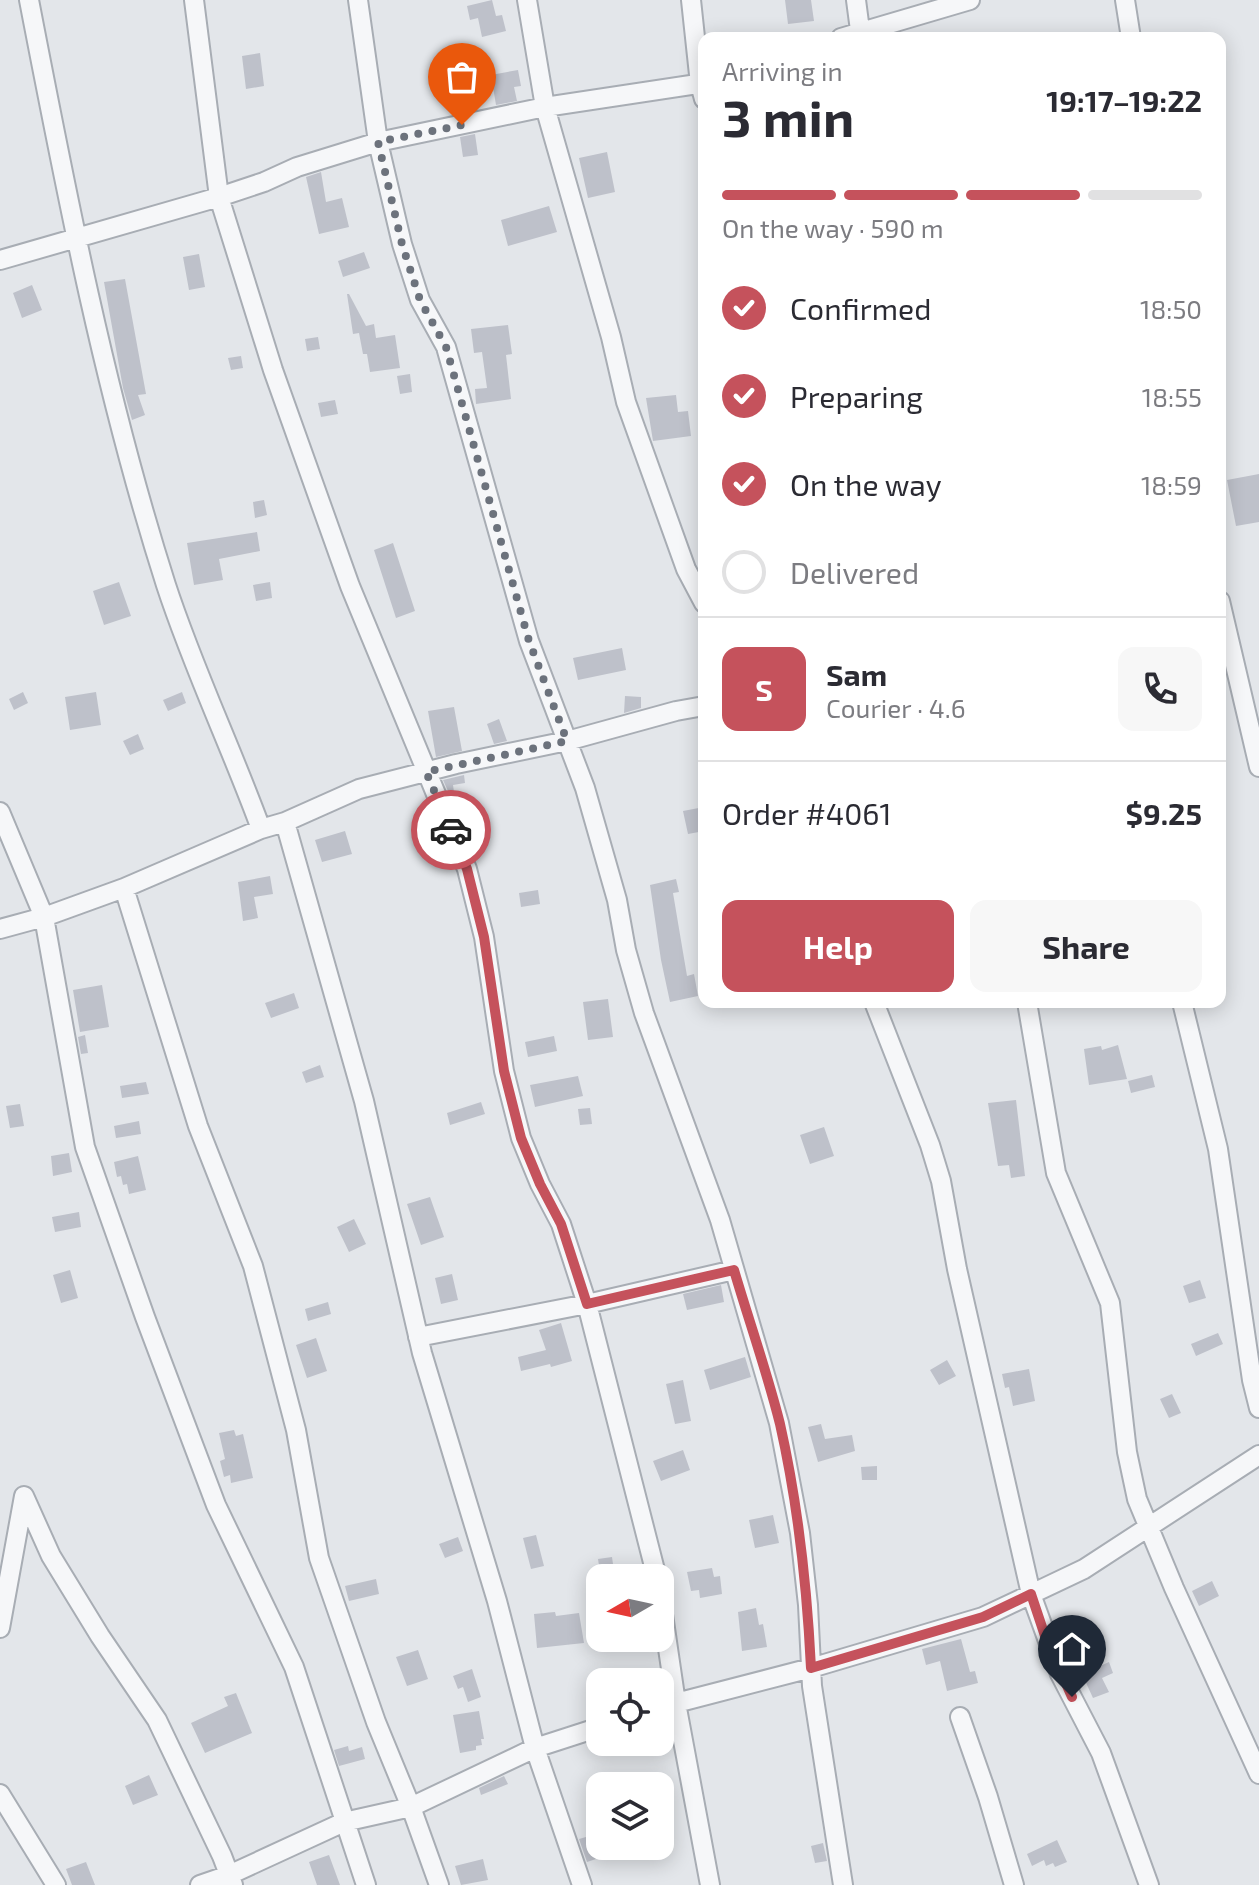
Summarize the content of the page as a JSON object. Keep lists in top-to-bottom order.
{
  "north": "left",
  "page": {
    "heading": ["3 min", "Arriving in", "19:17–19:22"],
    "panel": [
      "Sam",
      "Courier · 4.6",
      "Order #4061",
      "$9.25"
    ],
    "bar": "On the way · 590 m",
    "list": [
      ["Confirmed", "18:50"],
      ["Preparing", "18:55"],
      ["On the way", "18:59"],
      "Delivered"
    ],
    "round": "S",
    "buttons": ["Help", "Share"]
  }
}
